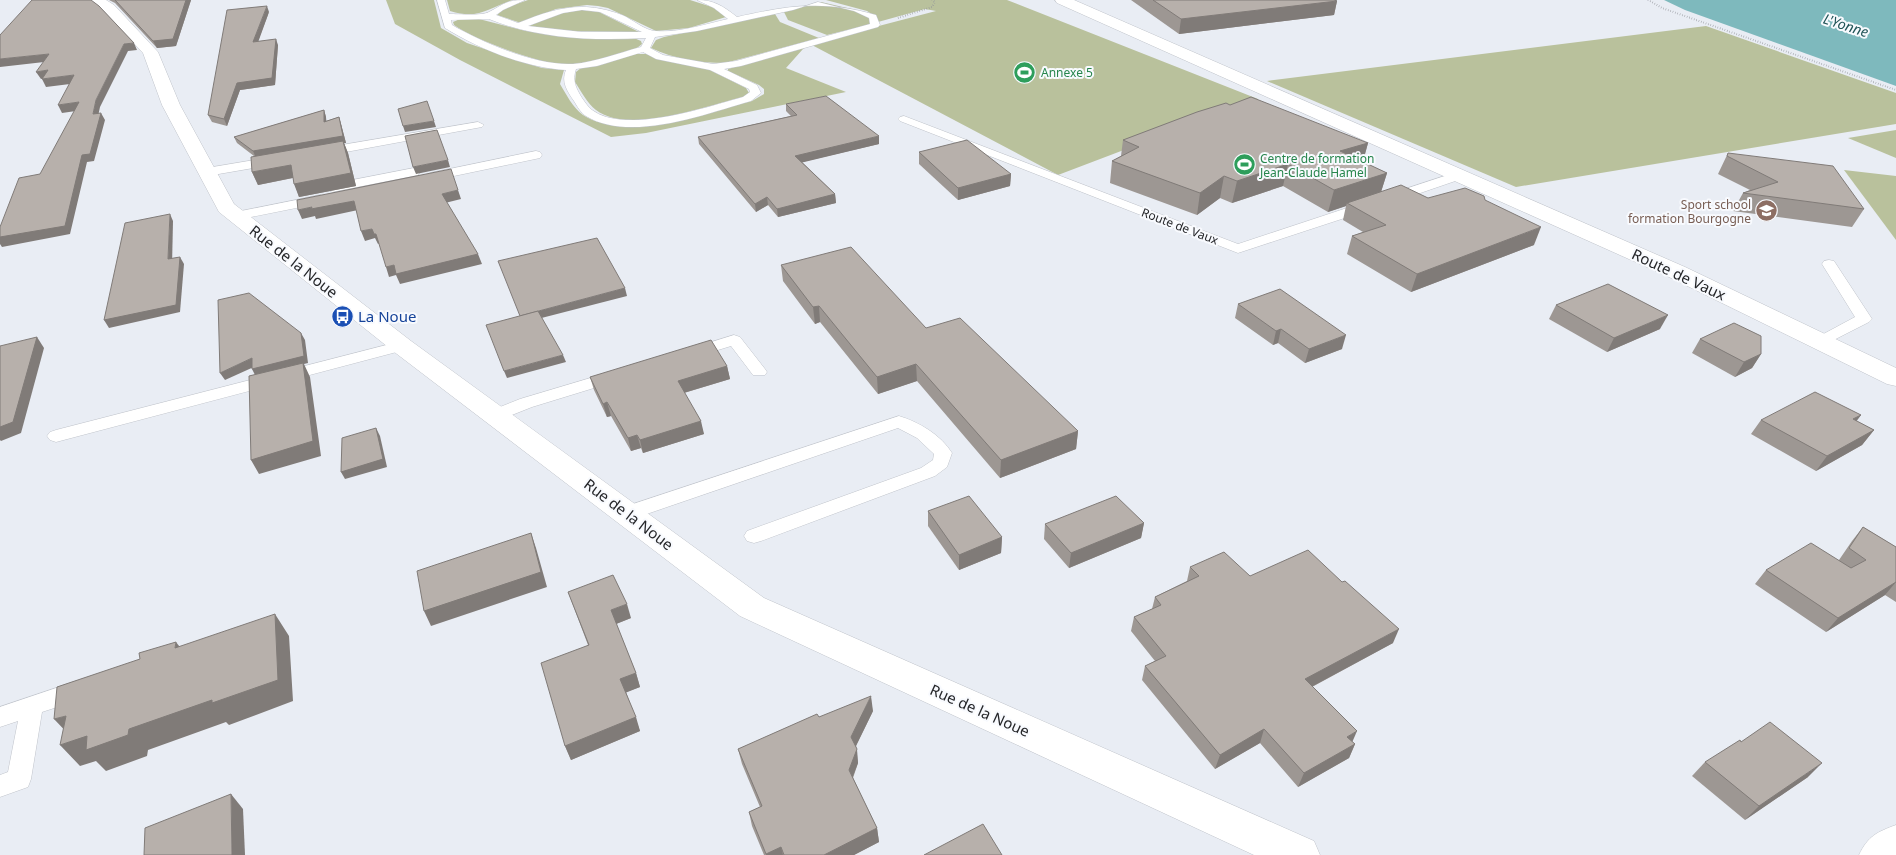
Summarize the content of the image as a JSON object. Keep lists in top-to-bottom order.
{
  "streets": {
    "street": ["Route de Vaux", "Rue de la Noue"]
  },
  "water": ["L'Yonne"],
  "places": {
    "sports": ["Annexe 5", "Centre de formation Jean-Claude Hamel"],
    "school or university": ["Sport school formation Bourgogne"],
    "bus stop": ["La Noue"]
  }
}
